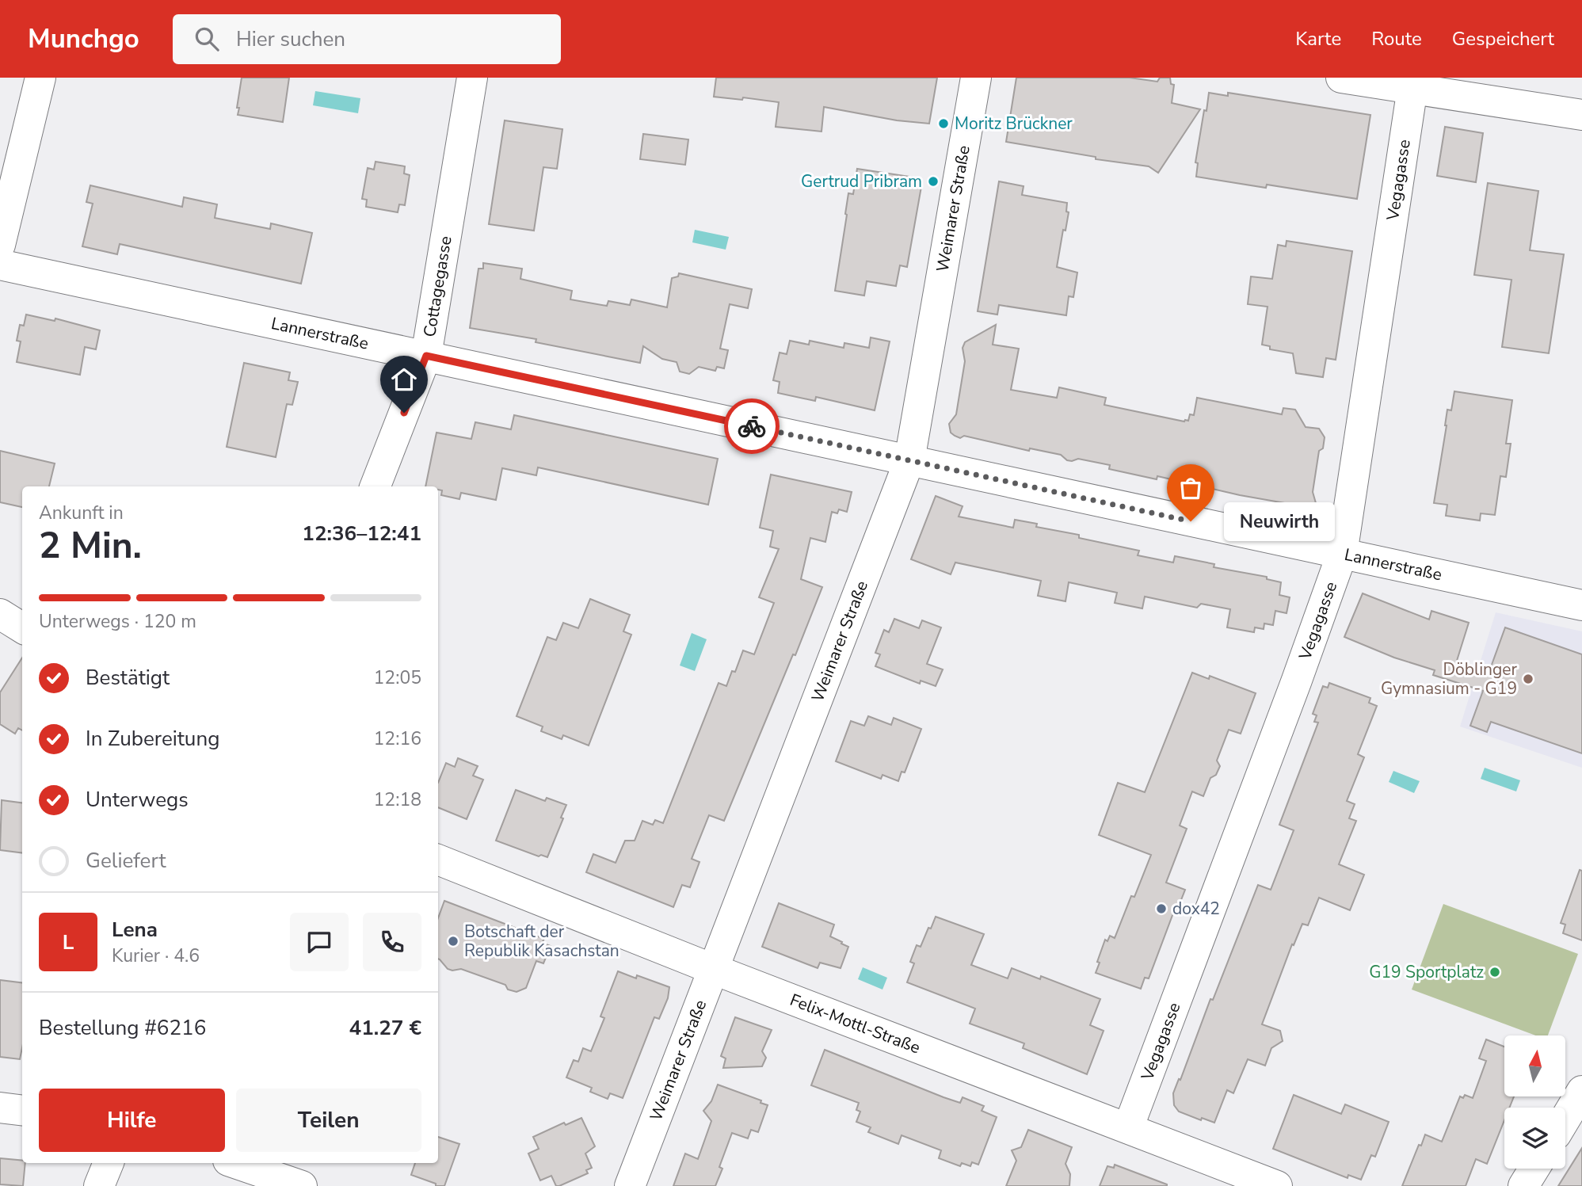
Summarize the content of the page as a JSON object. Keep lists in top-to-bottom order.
{
  "streets": {
    "street": [
      "Vegagasse",
      "Weimarer Straße",
      "Cottagegasse",
      "Lannerstraße",
      "Felix-Mottl-Straße"
    ]
  },
  "crossings": [
    ["Vegagasse", "Lannerstraße"],
    ["Vegagasse", "Felix-Mottl-Straße"],
    ["Weimarer Straße", "Lannerstraße"],
    ["Weimarer Straße", "Felix-Mottl-Straße"],
    ["Cottagegasse", "Lannerstraße"]
  ],
  "places": [
    "Moritz Brückner",
    "Gertrud Pribram",
    "Neuwirth",
    "Döblinger Gymnasium - G19",
    "dox42",
    "Botschaft der Republik Kasachstan",
    "G19 Sportplatz"
  ],
  "north": "top",
  "page": {
    "header": "Munchgo",
    "search": "Hier suchen",
    "nav": ["Karte", "Route", "Gespeichert"],
    "heading": ["2 Min.", "Ankunft in", "12:36–12:41"],
    "panel": [
      "Lena",
      "Kurier · 4.6",
      "Bestellung #6216",
      "41.27 €"
    ],
    "bubble": "Neuwirth",
    "bar": "Unterwegs · 120 m",
    "list": [
      ["Bestätigt", "12:05"],
      ["In Zubereitung", "12:16"],
      ["Unterwegs", "12:18"],
      "Geliefert"
    ],
    "round": "L",
    "buttons": ["Hilfe", "Teilen"]
  }
}
